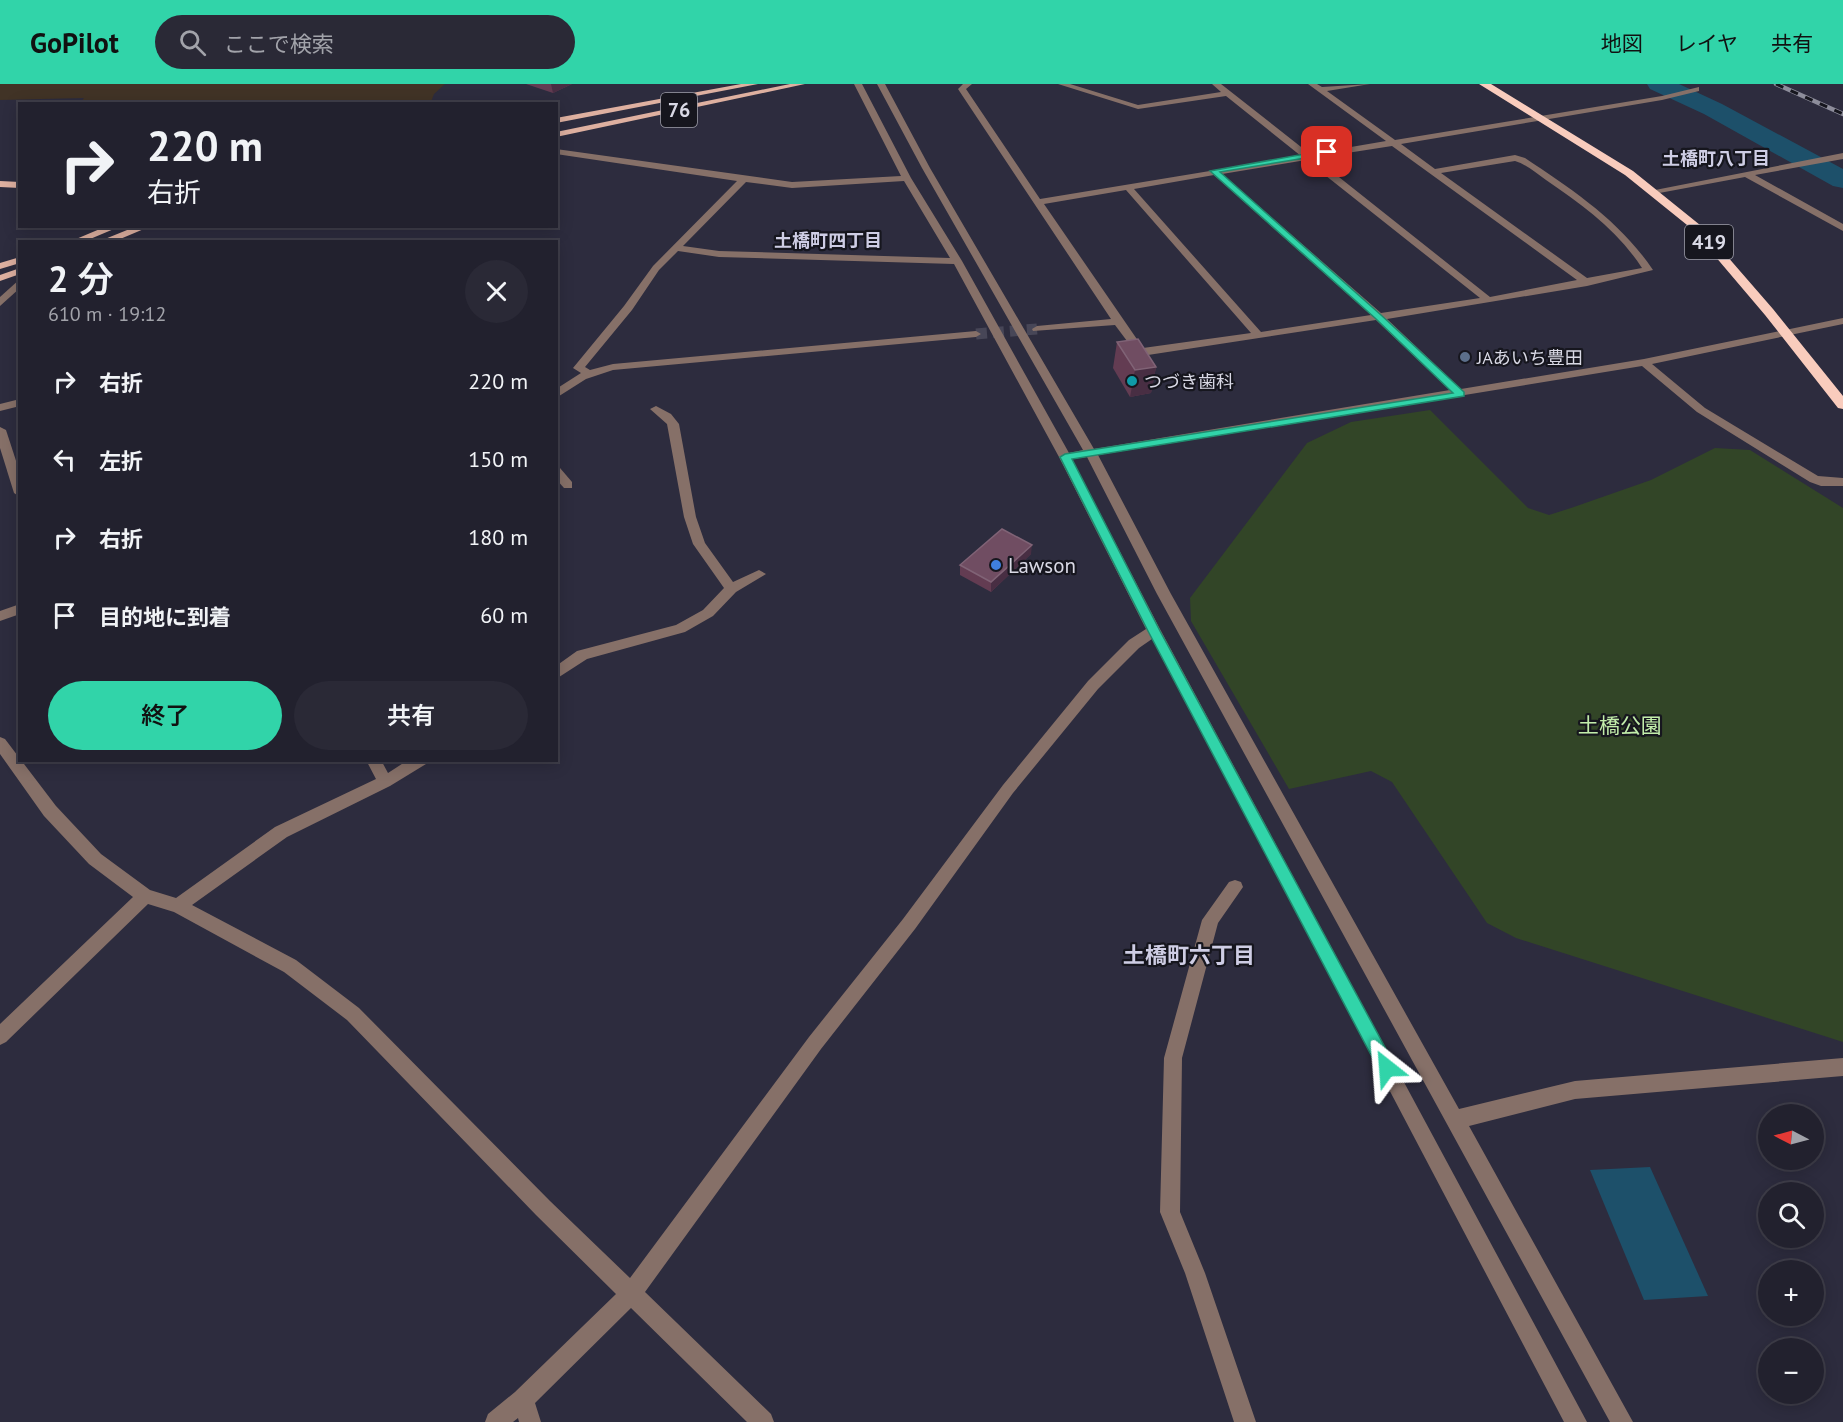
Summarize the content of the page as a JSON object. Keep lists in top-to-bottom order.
{
  "streets": {
    "highway": ["419"],
    "main road": ["76"]
  },
  "districts": ["土橋町八丁目", "土橋町四丁目", "土橋町六丁目"],
  "parks": ["土橋公園"],
  "places": ["JAあいち豊田", "つづき歯科", "Lawson"],
  "north": "left",
  "page": {
    "header": "GoPilot",
    "search": "ここで検索",
    "nav": ["地図", "レイヤ", "共有"],
    "turn": ["220 m", "右折"],
    "heading": ["2 分", "610 m · 19:12"],
    "list": [
      {
        "name": "右折",
        "value": "220 m"
      },
      {
        "name": "左折",
        "value": "150 m"
      },
      {
        "name": "右折",
        "value": "180 m"
      },
      {
        "name": "目的地に到着",
        "value": "60 m"
      }
    ],
    "buttons": ["終了", "共有"],
    "map_buttons": ["+", "−"]
  }
}
